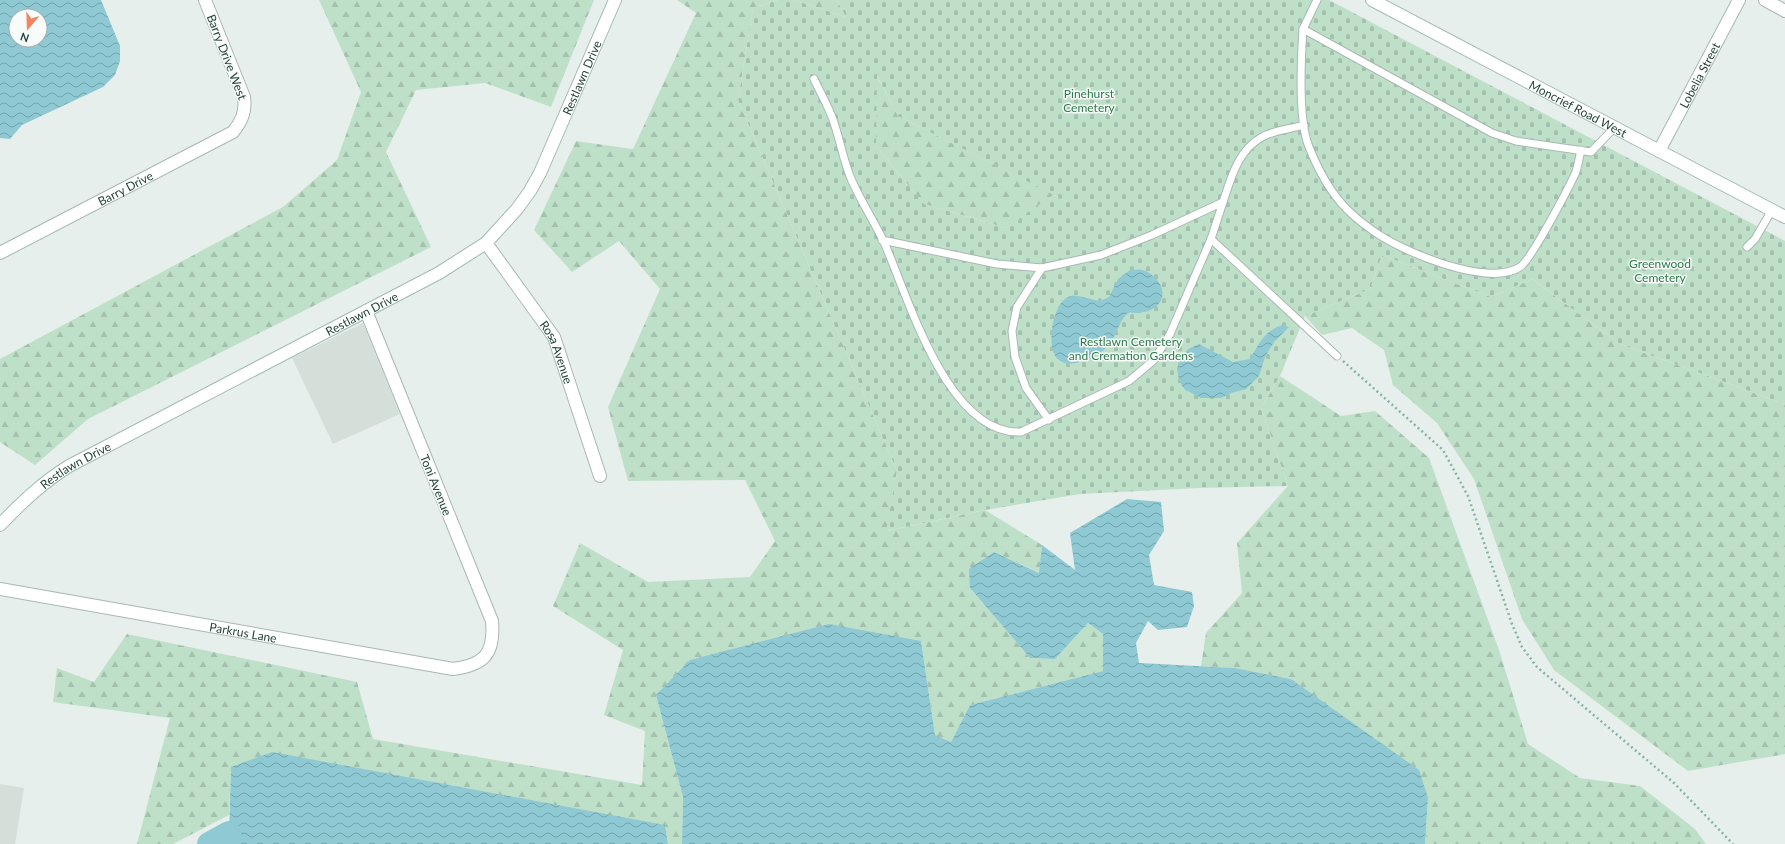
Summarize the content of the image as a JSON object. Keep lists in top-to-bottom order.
{
  "streets": {
    "street": [
      "Barry Drive West",
      "Lobelia Street",
      "Restlawn Drive",
      "Moncrief Road West",
      "Barry Drive",
      "Rosa Avenue",
      "Toni Avenue",
      "Parkrus Lane"
    ]
  },
  "crossings": [
    ["Barry Drive West", "Barry Drive"],
    ["Lobelia Street", "Moncrief Road West"],
    ["Restlawn Drive", "Rosa Avenue"],
    ["Restlawn Drive", "Toni Avenue"],
    ["Toni Avenue", "Parkrus Lane"]
  ],
  "parks": ["Pinehurst Cemetery", "Greenwood Cemetery", "Restlawn Cemetery and Cremation Gardens"],
  "north": "bottom"
}
